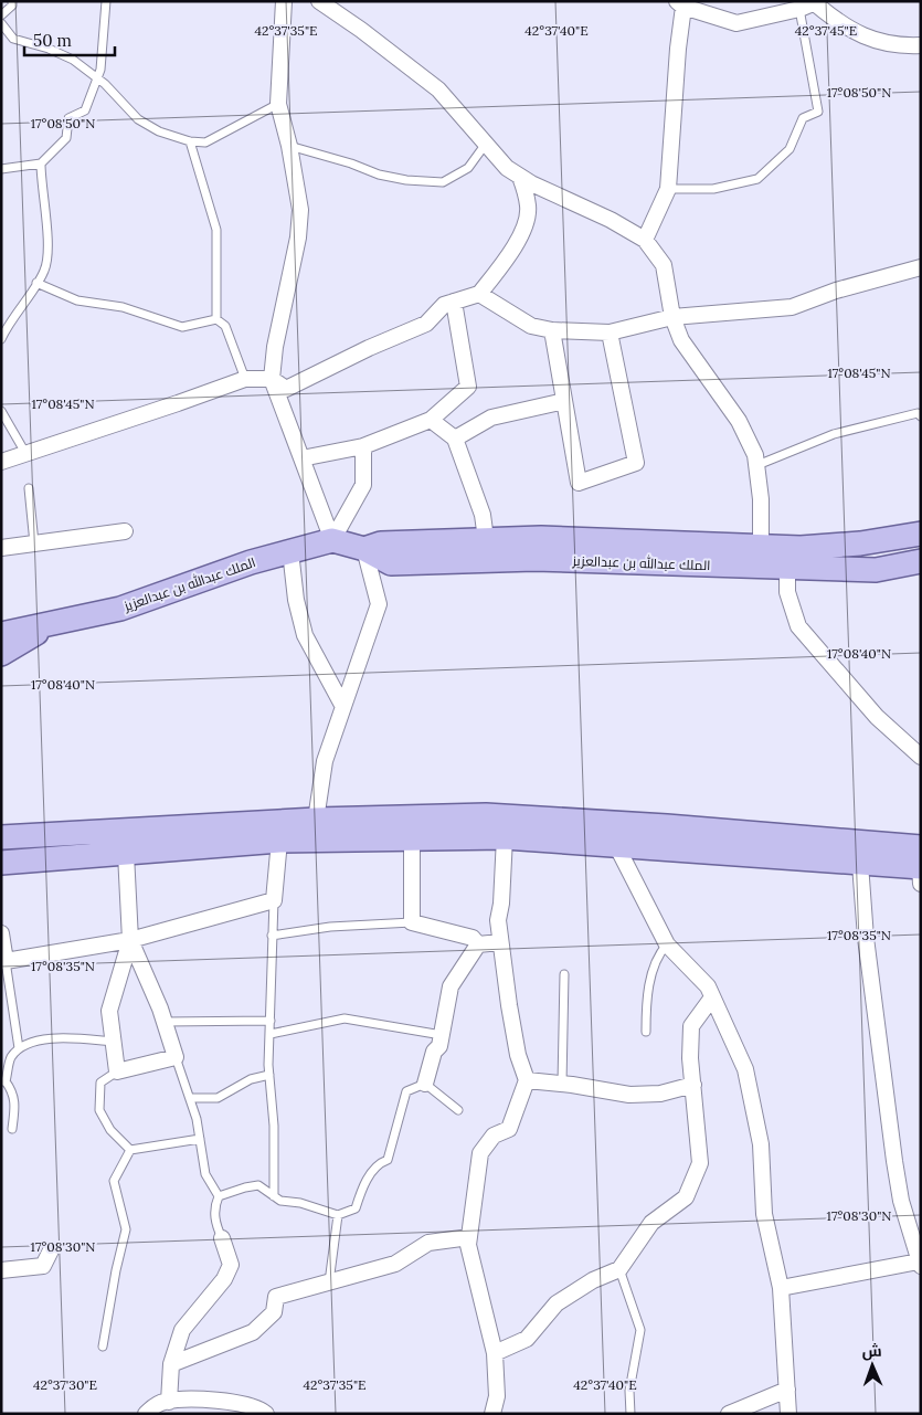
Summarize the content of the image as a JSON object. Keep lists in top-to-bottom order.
{
  "streets": {
    "main road": ["الملك عبدالله بن عبدالعزيز"]
  },
  "scale_bar": "50 m",
  "north": "top",
  "coordinates": [
    "42°37'35\"E",
    "42°37'40\"E",
    "42°37'45\"E",
    "17°08'50\"N",
    "17°08'45\"N",
    "17°08'40\"N",
    "17°08'35\"N",
    "17°08'30\"N",
    "42°37'30\"E"
  ]
}
